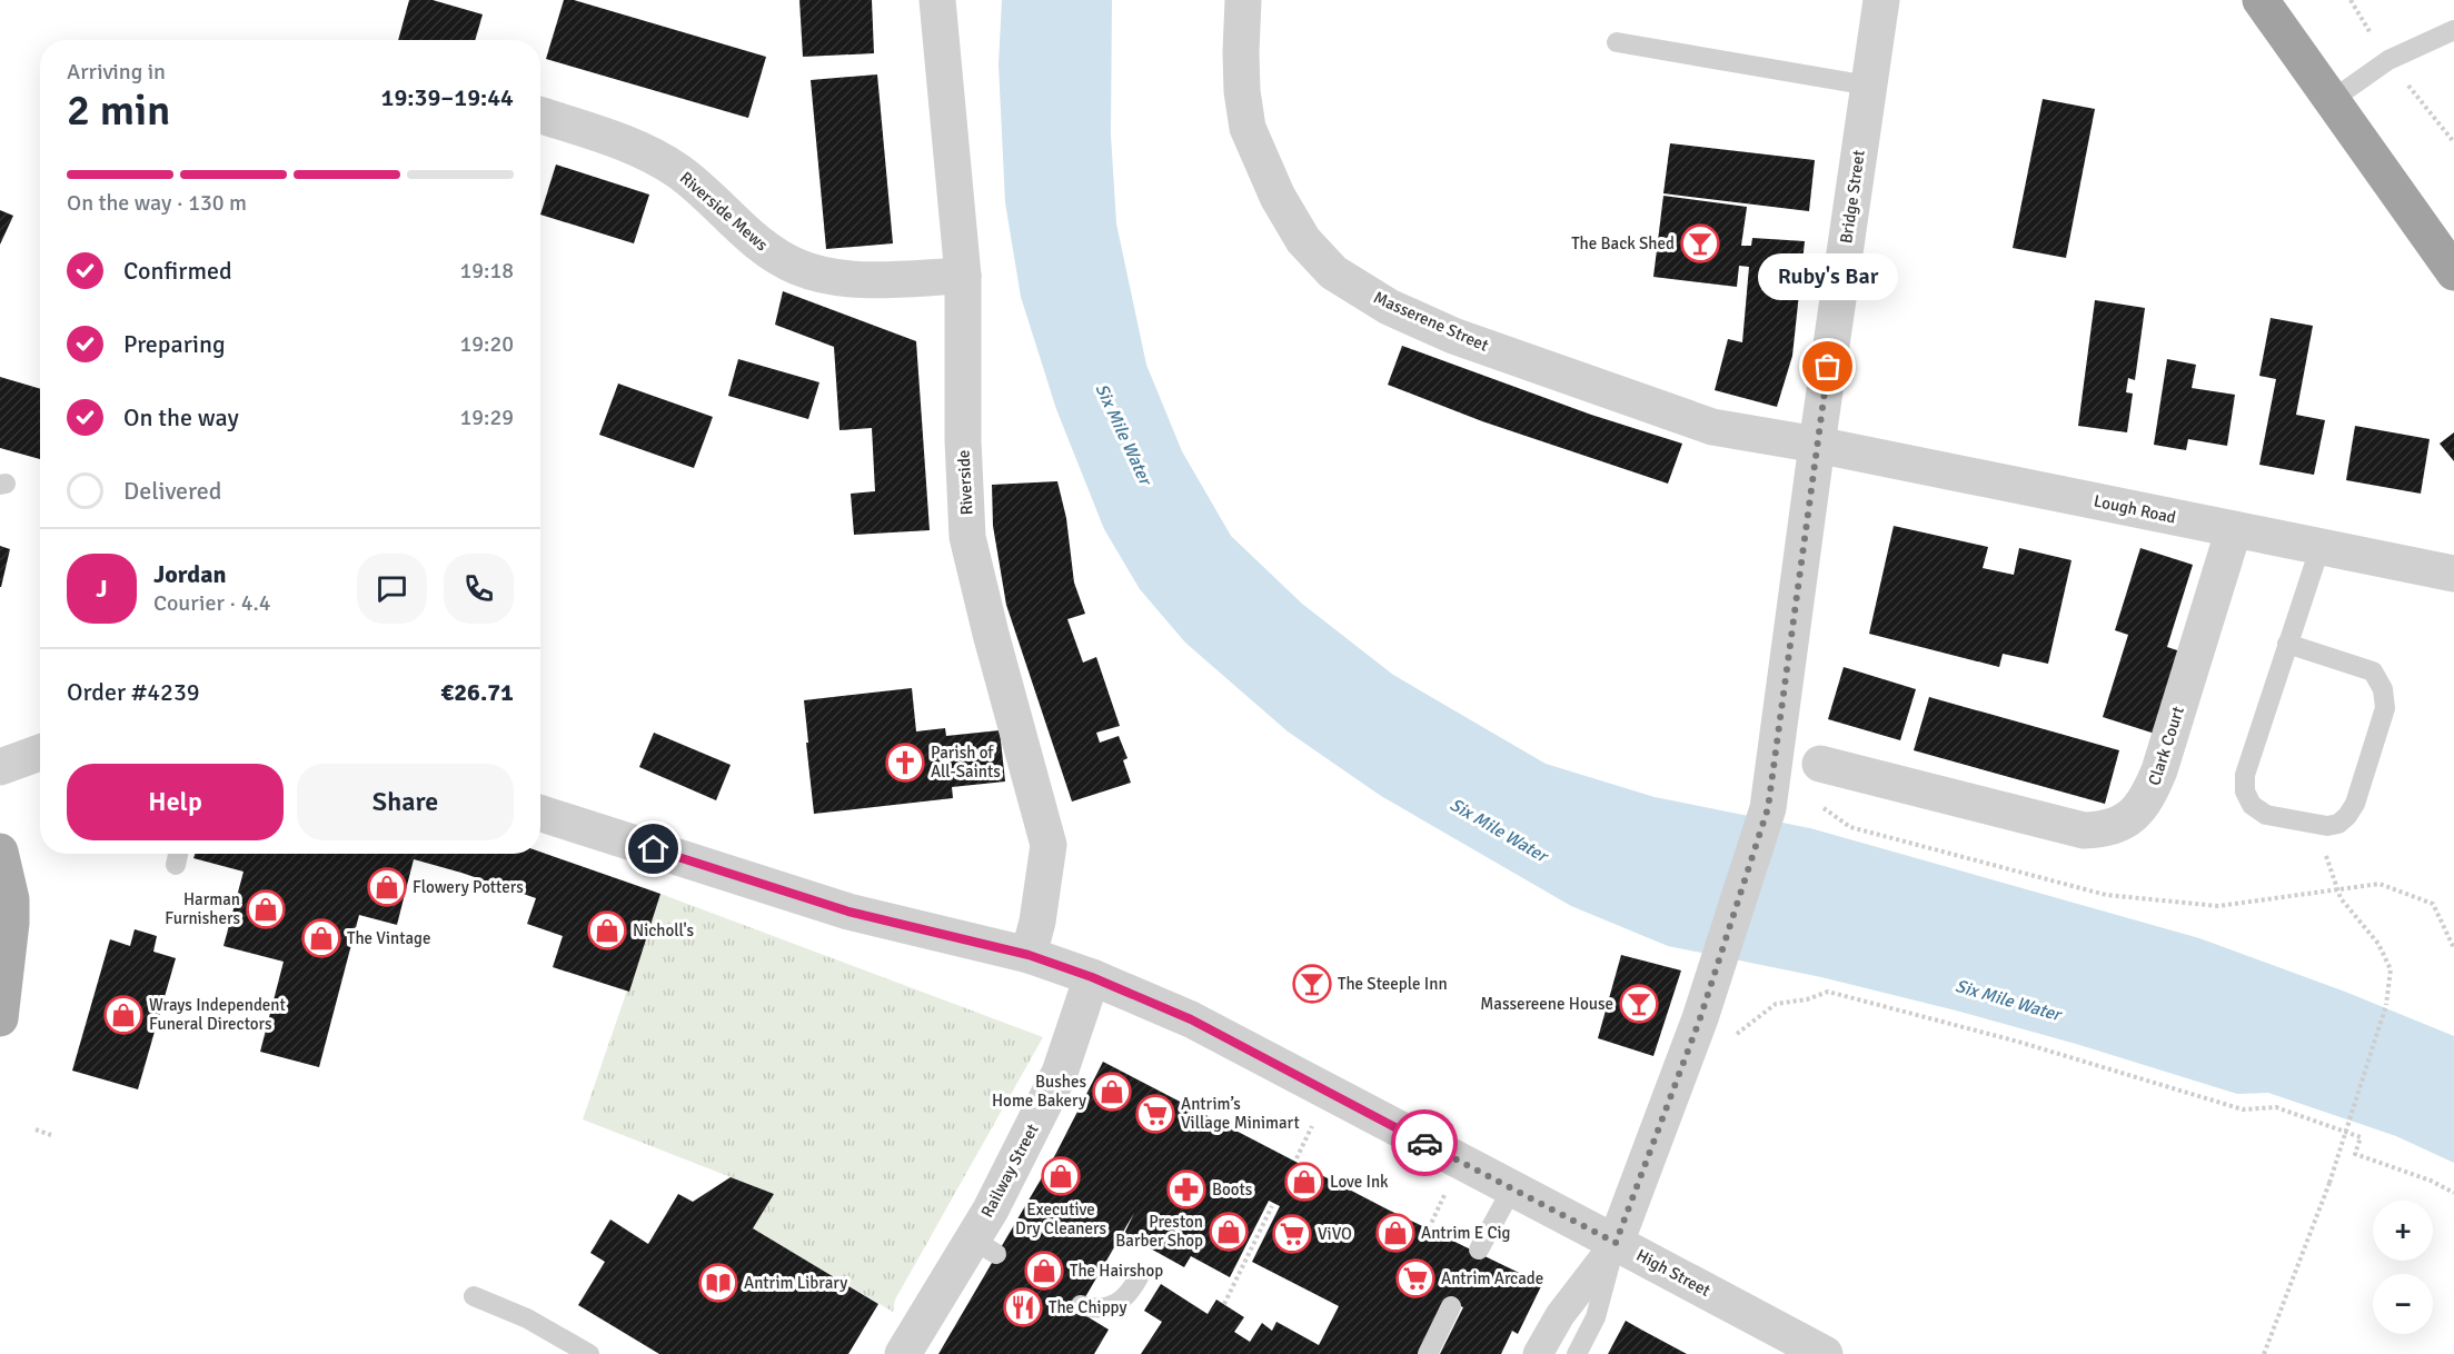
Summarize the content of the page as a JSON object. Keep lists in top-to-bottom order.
{
  "streets": {
    "street": [
      "Bridge Street",
      "Riverside Mews",
      "Masserene Street",
      "Riverside",
      "Lough Road",
      "Clark Court",
      "Railway Street",
      "High Street"
    ]
  },
  "crossings": [
    ["Bridge Street", "Masserene Street"],
    ["Bridge Street", "Lough Road"],
    ["Bridge Street", "High Street"],
    ["Riverside Mews", "Riverside"],
    ["Masserene Street", "Lough Road"],
    ["Riverside", "High Street"],
    ["Lough Road", "Clark Court"],
    ["Railway Street", "High Street"]
  ],
  "water": ["Six Mile Water"],
  "places": {
    "bar": ["The Back Shed", "The Steeple Inn", "Massereene House"],
    "other": ["Ruby's Bar"],
    "church": ["Parish of All-Saints"],
    "shop": [
      "Flowery Potters",
      "Harman Furnishers",
      "Nicholl's",
      "The Vintage",
      "Wrays Independent Funeral Directors",
      "Bushes Home Bakery",
      "Executive Dry Cleaners",
      "Love Ink",
      "Preston Barber Shop",
      "Antrim E Cig",
      "The Hairshop"
    ],
    "supermarket": ["Antrim’s Village Minimart", "ViVO", "Antrim Arcade"],
    "pharmacy": ["Boots"],
    "library": ["Antrim Library"],
    "restaurant": ["The Chippy"]
  },
  "page": {
    "heading": ["2 min", "Arriving in", "19:39–19:44"],
    "panel": [
      "Jordan",
      "Courier · 4.4",
      "Order #4239",
      "€26.71"
    ],
    "bar": "On the way · 130 m",
    "list": [
      ["Confirmed", "19:18"],
      ["Preparing", "19:20"],
      ["On the way", "19:29"],
      "Delivered"
    ],
    "bubble": "Ruby's Bar",
    "round": "J",
    "buttons": ["Help", "Share"],
    "map_buttons": ["+", "−"]
  }
}
